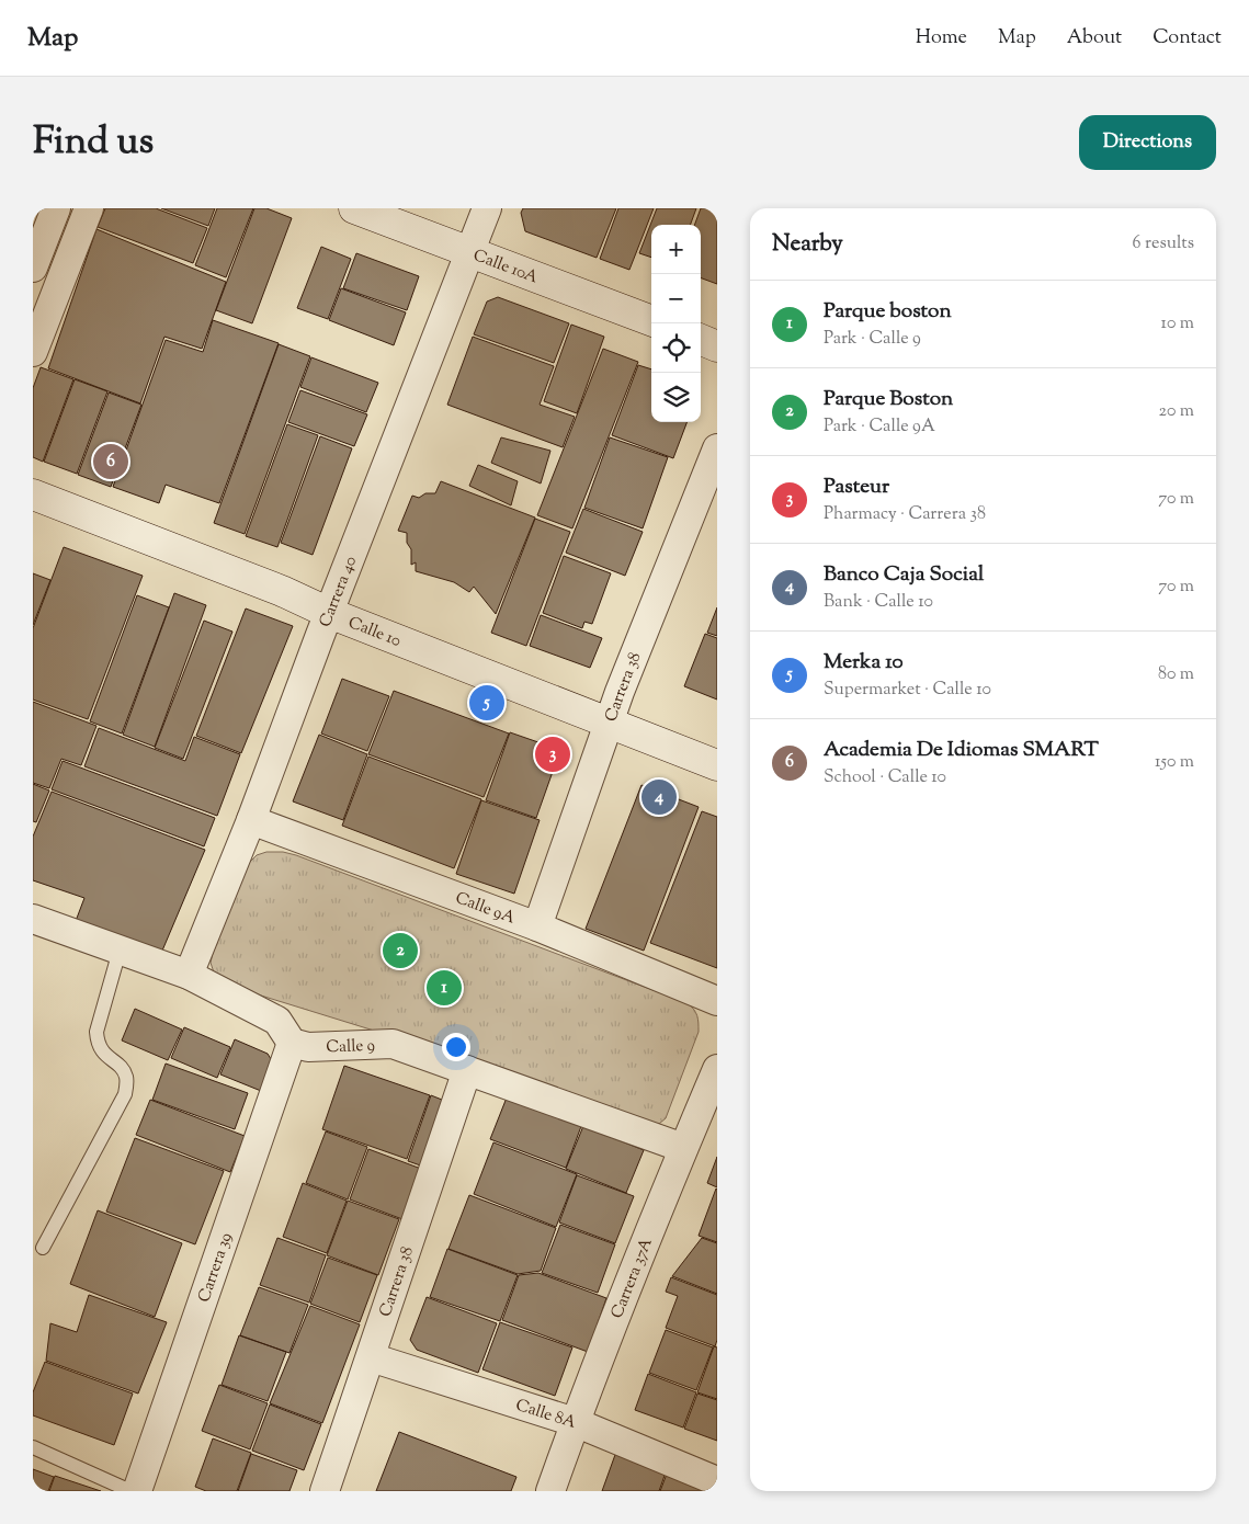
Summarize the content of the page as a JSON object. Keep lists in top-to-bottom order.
{
  "streets": {
    "main road": ["Calle 10A", "Calle 10"],
    "street": [
      "Carrera 40",
      "Carrera 38",
      "Calle 9A",
      "Calle 9",
      "Carrera 39",
      "Carrera 37A",
      "Calle 8A"
    ]
  },
  "crossings": [
    ["Calle 10A", "Carrera 40"],
    ["Carrera 40", "Calle 10"],
    ["Carrera 40", "Calle 9A"],
    ["Calle 10", "Carrera 38"],
    ["Carrera 38", "Calle 9A"],
    ["Carrera 38", "Calle 9"],
    ["Carrera 38", "Calle 8A"],
    ["Calle 9", "Carrera 39"],
    ["Calle 9", "Carrera 37A"],
    ["Carrera 37A", "Calle 8A"]
  ],
  "page": {
    "header": "Map",
    "nav": [
      "Home",
      "Map",
      "About",
      "Contact"
    ],
    "title": "Find us",
    "buttons": "Directions",
    "heading": ["Nearby", "6 results"],
    "map_buttons": ["+", "−"],
    "list": [
      {
        "mark": "1",
        "name": "Parque boston",
        "note": "Park · Calle 9",
        "value": "10 m"
      },
      {
        "mark": "2",
        "name": "Parque Boston",
        "note": "Park · Calle 9A",
        "value": "20 m"
      },
      {
        "mark": "3",
        "name": "Pasteur",
        "note": "Pharmacy · Carrera 38",
        "value": "70 m"
      },
      {
        "mark": "4",
        "name": "Banco Caja Social",
        "note": "Bank · Calle 10",
        "value": "70 m"
      },
      {
        "mark": "5",
        "name": "Merka 10",
        "note": "Supermarket · Calle 10",
        "value": "80 m"
      },
      {
        "mark": "6",
        "name": "Academia De Idiomas SMART",
        "note": "School · Calle 10",
        "value": "150 m"
      }
    ],
    "pins": [
      "6",
      "5",
      "3",
      "4",
      "2",
      "1"
    ]
  }
}
